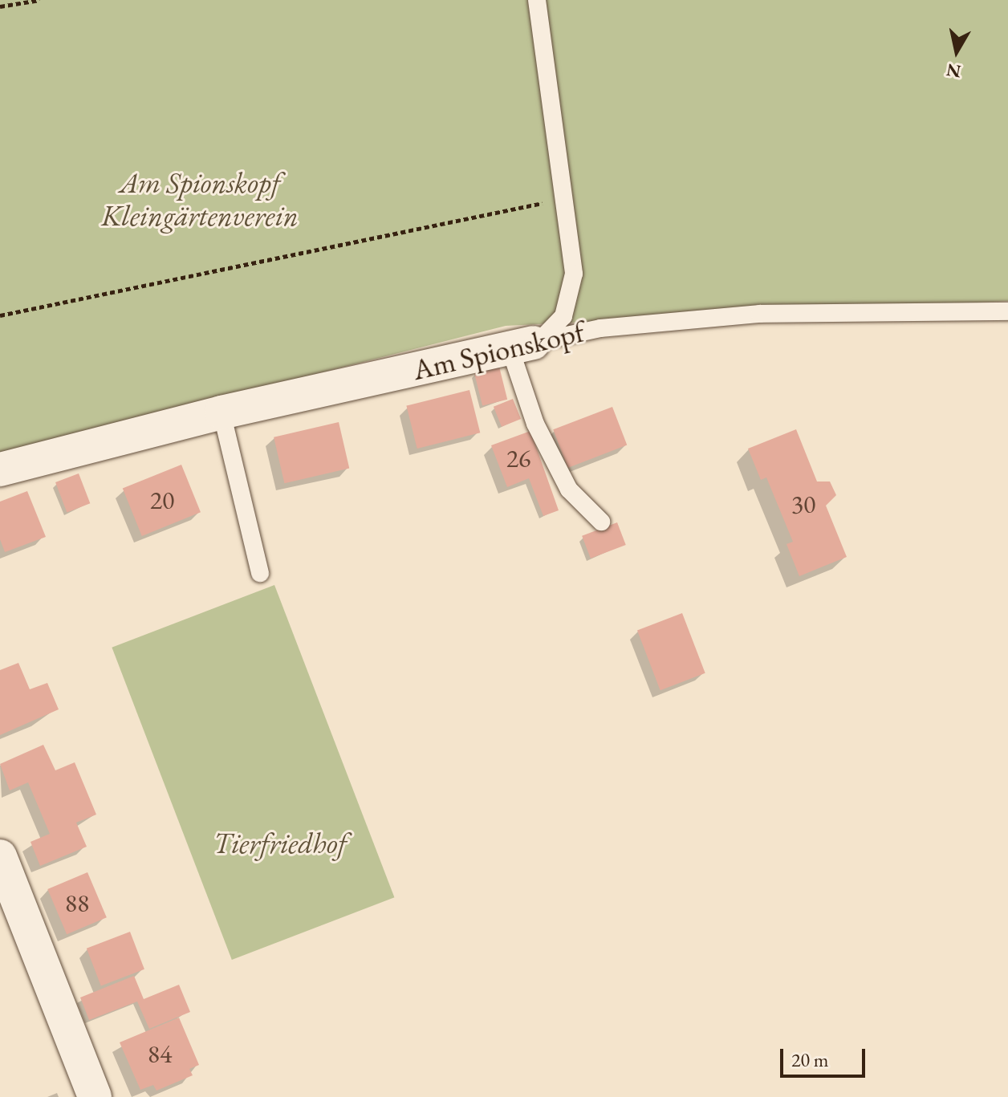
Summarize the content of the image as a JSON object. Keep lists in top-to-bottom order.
{
  "streets": {
    "street": ["Am Spionskopf"]
  },
  "parks": ["Am Spionskopf Kleingärtenverein", "Tierfriedhof"],
  "house_numbers": [
    "26",
    "20",
    "30",
    "88",
    "84"
  ],
  "scale_bar": "20 m",
  "north": "bottom"
}
